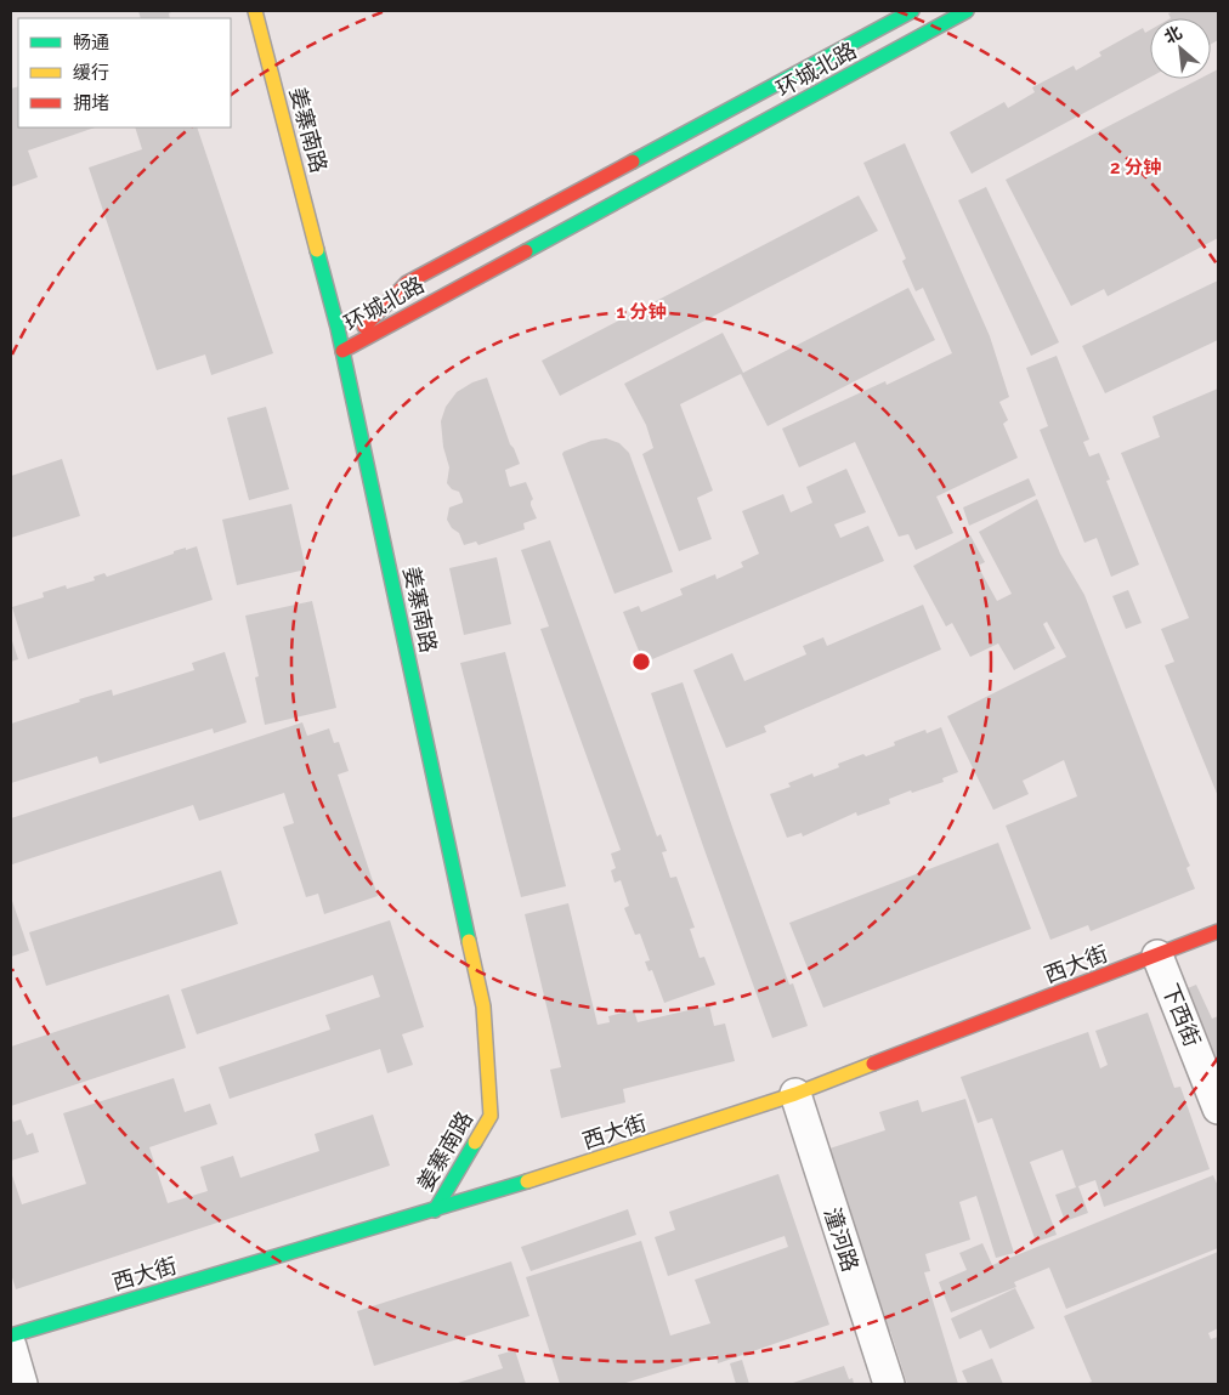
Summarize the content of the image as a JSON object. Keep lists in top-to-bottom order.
{
  "streets": {
    "main road": ["环城北路", "姜寨南路", "西大街"],
    "street": ["下西街", "潼河路"]
  },
  "crossings": [
    ["环城北路", "姜寨南路"],
    ["姜寨南路", "西大街"],
    ["西大街", "下西街"],
    ["西大街", "潼河路"]
  ],
  "legend": ["畅通", "缓行", "拥堵"],
  "north": "top left",
  "rings": ["2 分钟", "1 分钟"]
}
